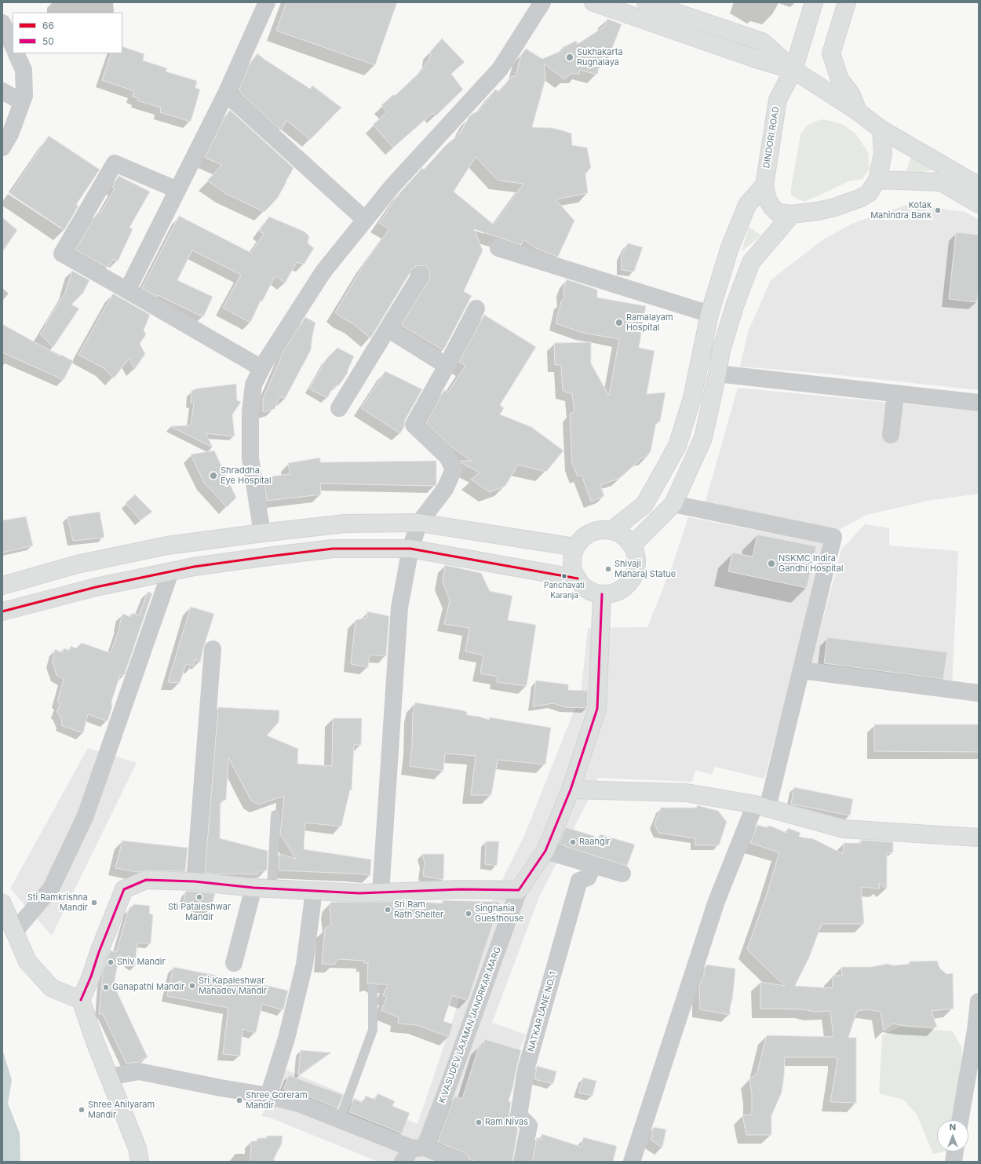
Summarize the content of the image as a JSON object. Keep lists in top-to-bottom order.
{
  "streets": {
    "main road": ["DINDORI ROAD"],
    "street": ["NATKAR LANE NO. 1", "K VASUDEV LAXMAN JANORKAR MARG"]
  },
  "places": [
    "Sukhakarta Rugnalaya",
    "Kotak Mahindra Bank",
    "Ramalayam Hospital",
    "Shraddha Eye Hospital",
    "NSKMC Indira Gandhi Hospital",
    "Shivaji Maharaj Statue",
    "Panchavati Karanja",
    "Raahgir",
    "Sti Pataleshwar Mandir",
    "Sti Ramkrishna Mandir",
    "Sri Ram Rath Shelter",
    "Singhania Guesthouse",
    "Shiv Mandir",
    "Sri Kapaleshwar Mahadev Mandir",
    "Ganapathi Mandir",
    "Shree Goreram Mandir",
    "Shree Ahilyaram Mandir",
    "Ram Nivas"
  ],
  "lines": ["transit line 66", "transit line 50"],
  "legend": ["66", "50"],
  "north": "top"
}
